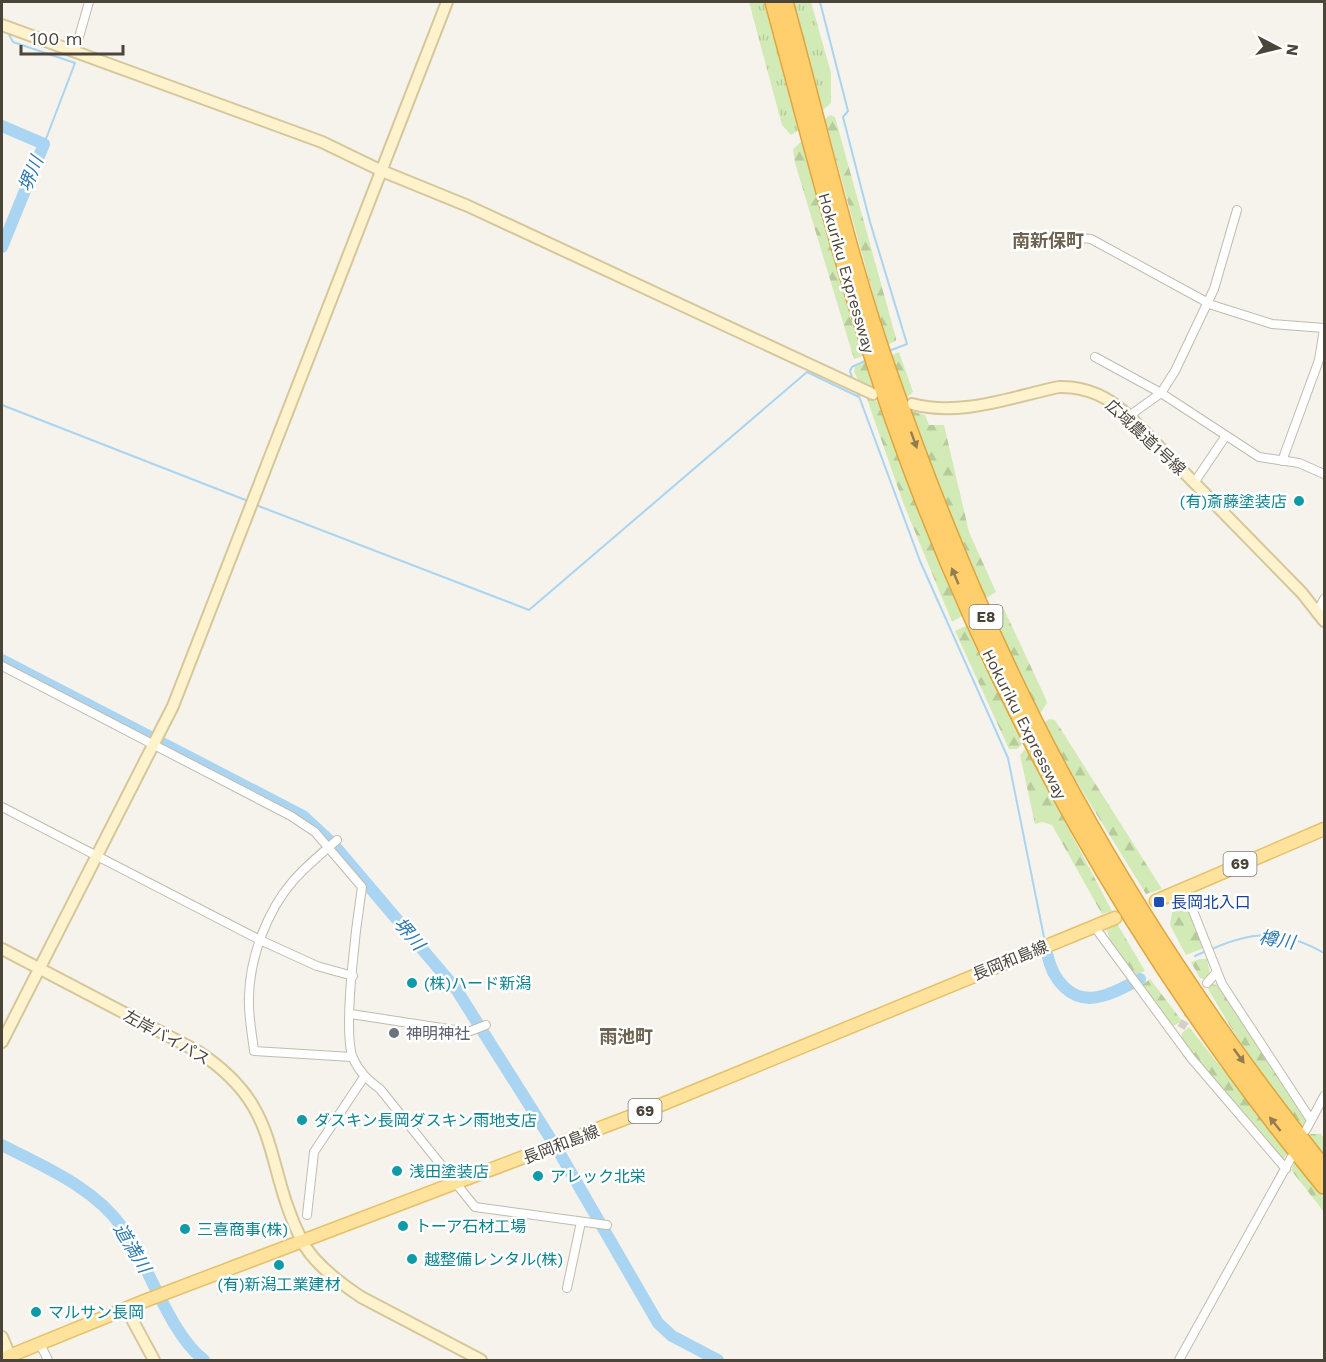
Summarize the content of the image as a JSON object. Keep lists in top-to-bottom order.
{
  "streets": {
    "highway": ["Hokuriku Expressway", "E8"],
    "main road": ["69", "長岡和島線"],
    "street": ["広域農道1号線", "左岸バイパス"]
  },
  "crossings": [
    ["長岡和島線", "左岸バイパス"]
  ],
  "districts": ["南新保町", "雨池町"],
  "water": ["堺川", "樽川", "道満川"],
  "places": {
    "other": [
      "(有)斎藤塗装店",
      "(株)ハード新潟",
      "神明神社",
      "ダスキン長岡ダスキン雨地支店",
      "浅田塗装店",
      "アレック北栄",
      "トーア石材工場",
      "三喜商事(株)",
      "越整備レンタル(株)",
      "(有)新潟工業建材",
      "マルサン長岡"
    ],
    "transit": ["長岡北入口"]
  },
  "scale_bar": "100 m",
  "north": "right"
}
